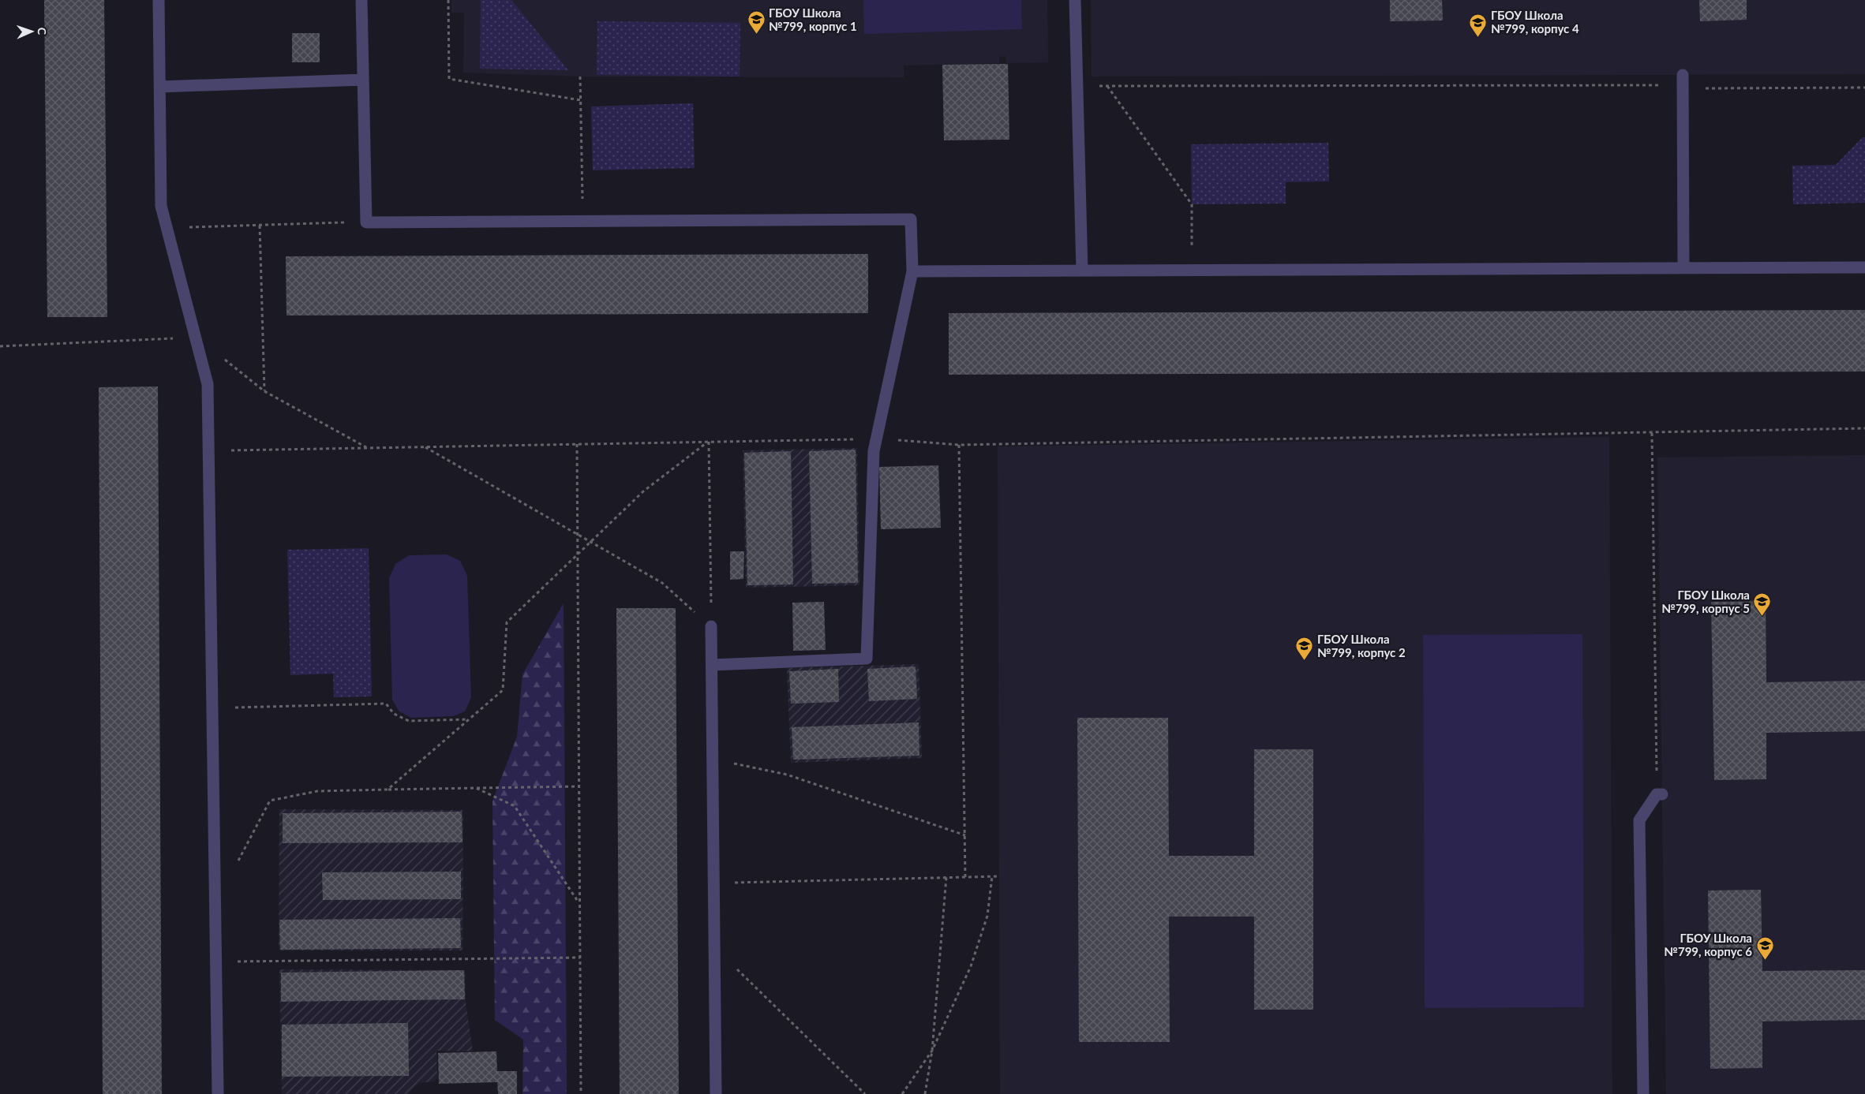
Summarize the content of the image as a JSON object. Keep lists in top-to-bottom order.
{
  "places": {
    "school or university": [
      "ГБОУ Школа №799, корпус 1",
      "ГБОУ Школа №799, корпус 4",
      "ГБОУ Школа №799, корпус 5",
      "ГБОУ Школа №799, корпус 2",
      "ГБОУ Школа №799, корпус 6"
    ]
  },
  "north": "right"
}
